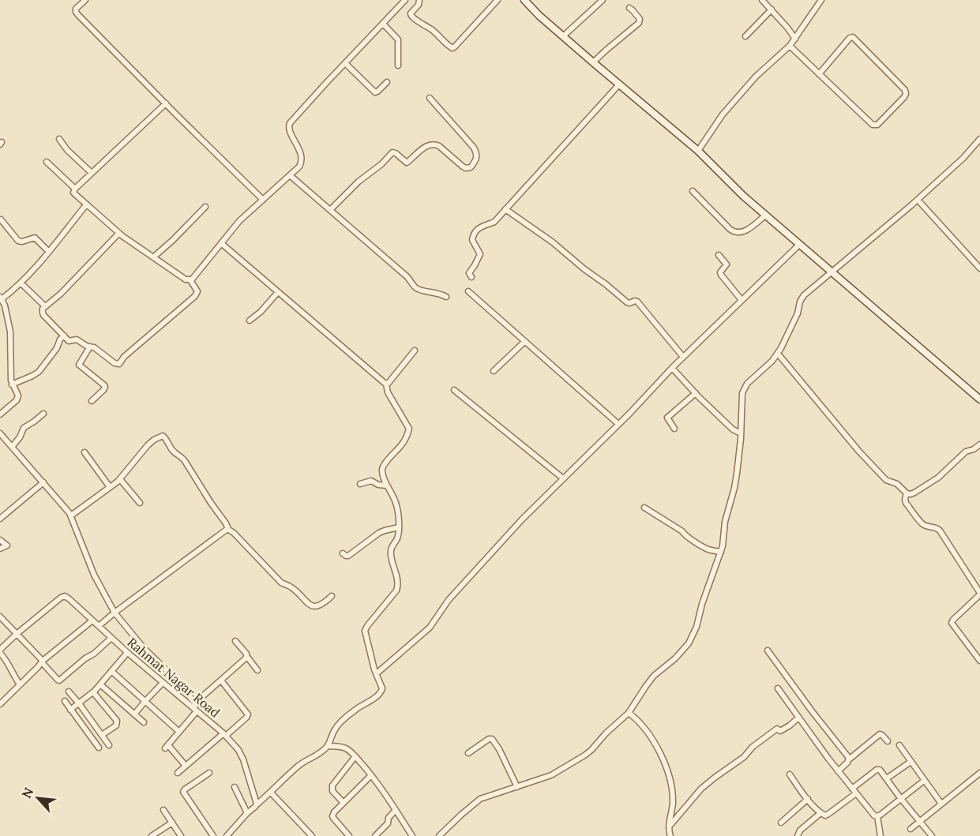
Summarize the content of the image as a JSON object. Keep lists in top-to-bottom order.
{
  "streets": {
    "street": ["Rahmat Nagar Road"]
  },
  "north": "top left"
}
